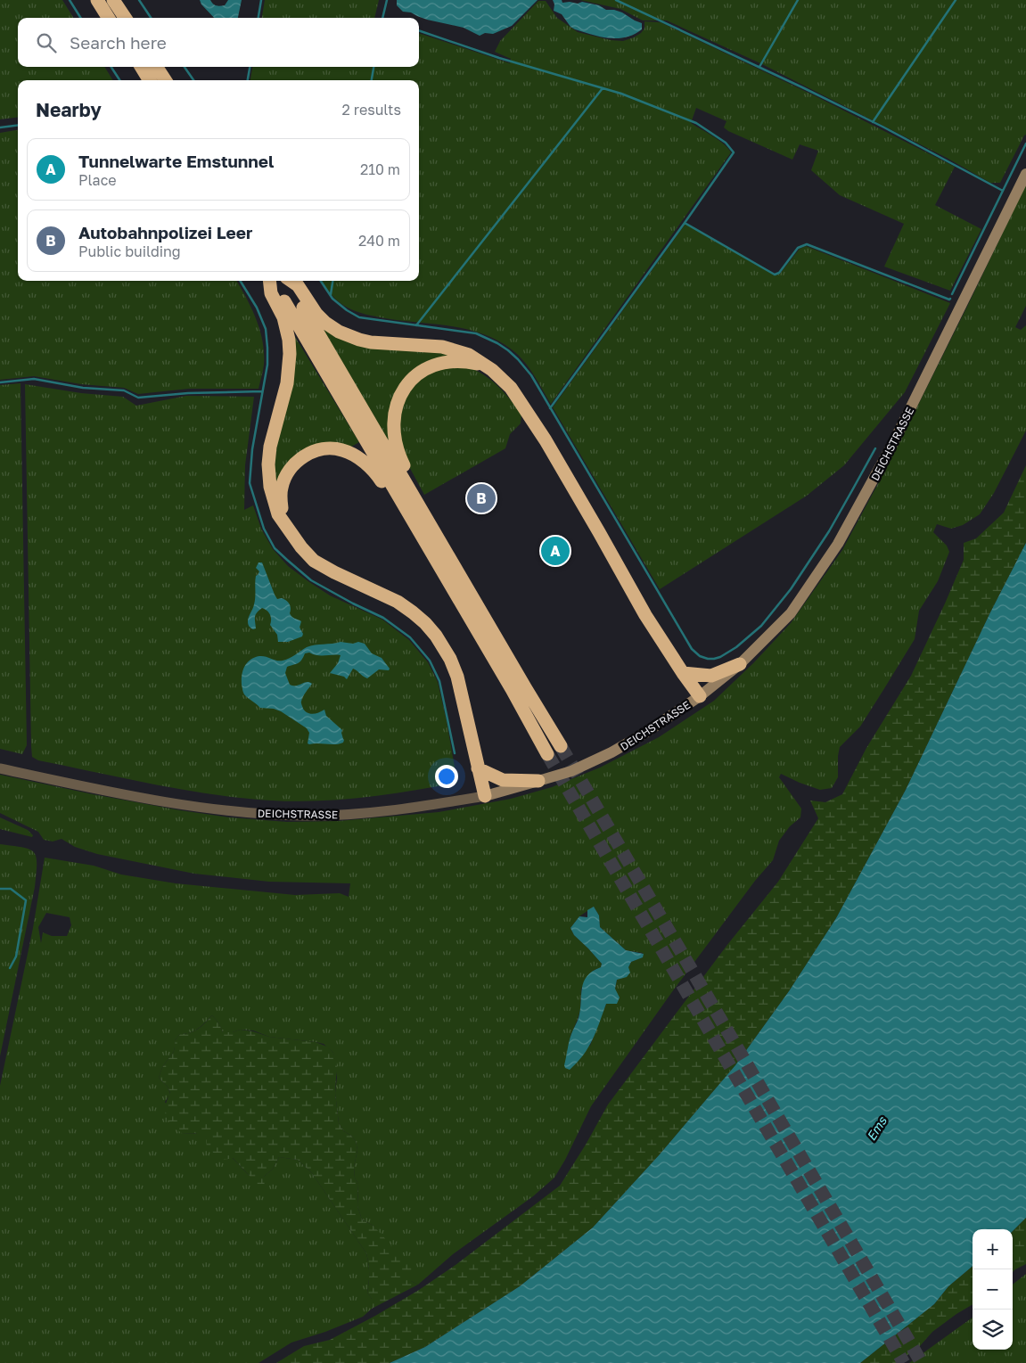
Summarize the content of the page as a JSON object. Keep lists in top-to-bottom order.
{
  "streets": {
    "main road": ["DEICHSTRASSE"]
  },
  "water": ["Ems"],
  "page": {
    "search": "Search here",
    "heading": ["Nearby", "2 results"],
    "list": [
      {
        "mark": "A",
        "name": "Tunnelwarte Emstunnel",
        "note": "Place",
        "value": "210 m"
      },
      {
        "mark": "B",
        "name": "Autobahnpolizei Leer",
        "note": "Public building",
        "value": "240 m"
      }
    ],
    "pins": ["B", "A"],
    "map_buttons": ["+", "−"]
  }
}
